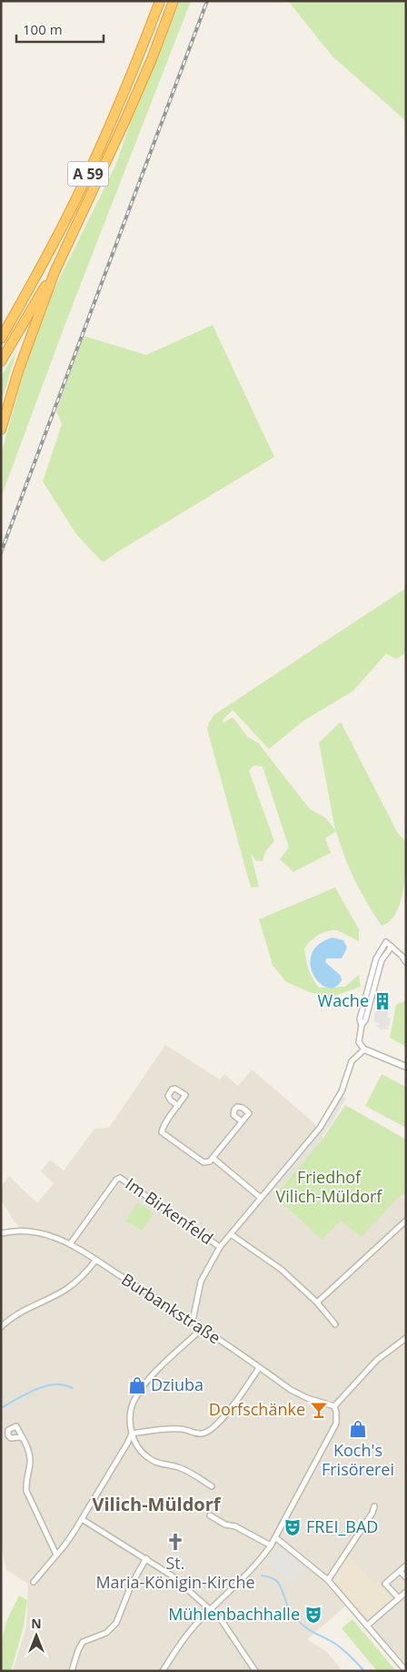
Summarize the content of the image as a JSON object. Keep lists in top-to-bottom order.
{
  "streets": {
    "highway": ["A 59"],
    "street": ["Im Birkenfeld", "Burbankstraße"]
  },
  "crossings": [
    ["Im Birkenfeld", "Burbankstraße"]
  ],
  "districts": ["Vilich-Müldorf"],
  "parks": ["Friedhof Vilich-Müldorf"],
  "places": {
    "building": ["Wache"],
    "shop": ["Dziuba", "Koch's Frisörerei"],
    "bar": ["Dorfschänke"],
    "theatre": ["FREI_BAD", "Mühlenbachhalle"],
    "church": ["St. Maria-Königin-Kirche"]
  },
  "scale_bar": "100 m",
  "north": "top"
}
